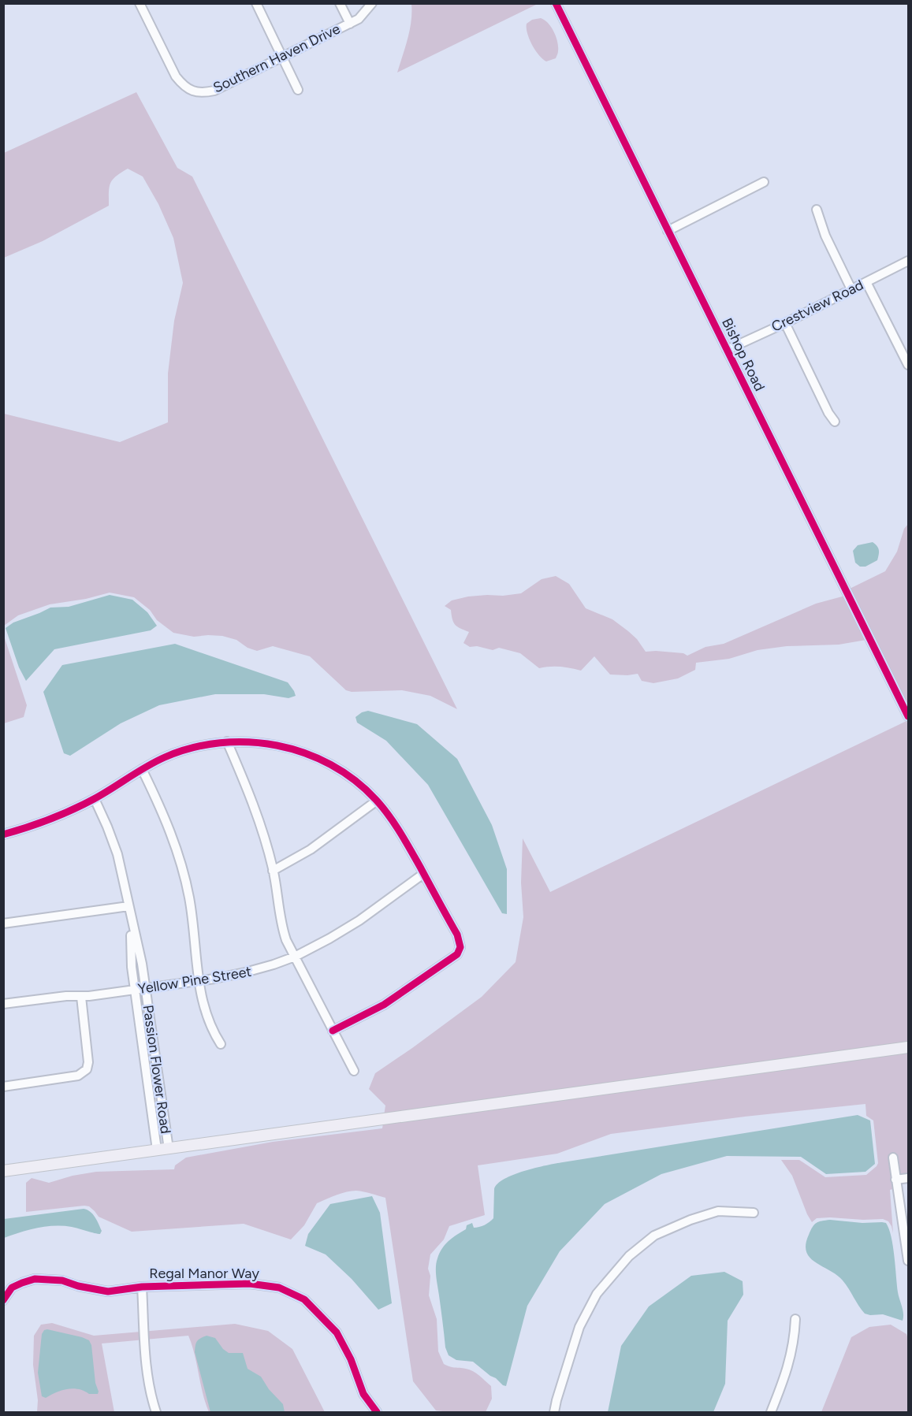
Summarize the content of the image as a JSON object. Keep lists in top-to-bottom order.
{
  "streets": {
    "street": [
      "Southern Haven Drive",
      "Crestview Road",
      "Bishop Road",
      "Yellow Pine Street",
      "Passion Flower Road",
      "Regal Manor Way"
    ]
  },
  "crossings": [
    ["Crestview Road", "Bishop Road"],
    ["Yellow Pine Street", "Passion Flower Road"]
  ]
}
